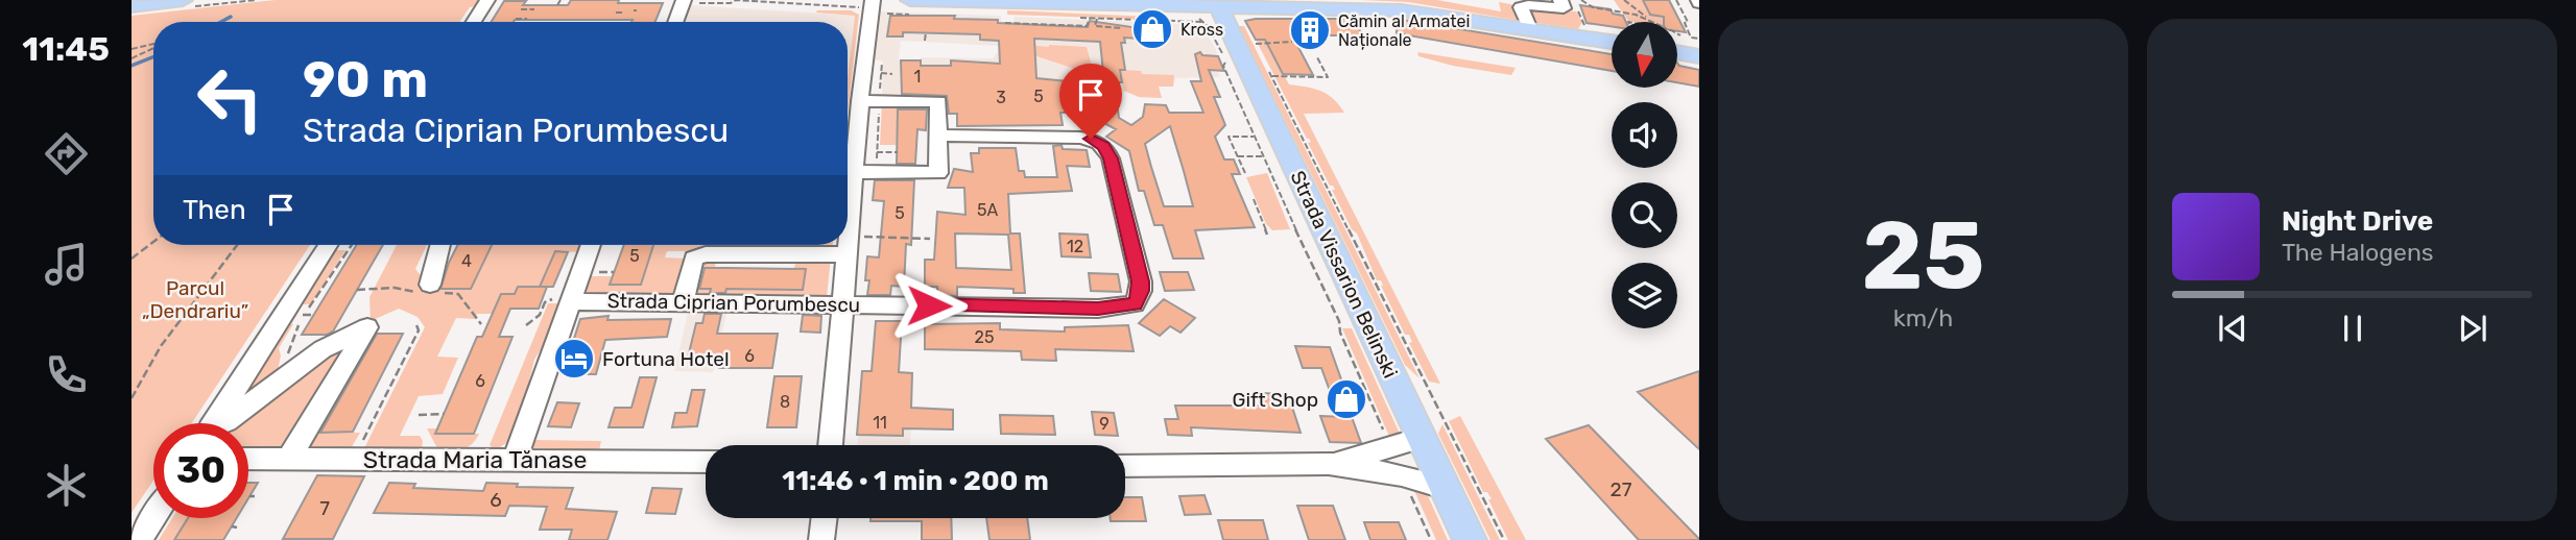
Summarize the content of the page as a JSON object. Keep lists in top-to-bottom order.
{
  "streets": {
    "main road": ["Strada Vissarion Belinski"],
    "street": ["Strada Ciprian Porumbescu", "Strada Maria Tănase"]
  },
  "parks": ["Parcul „Dendrariu”"],
  "places": {
    "shop": ["Kross", "Gift Shop"],
    "building": ["Cămin al Armatei Naționale"],
    "hotel": ["Fortuna Hotel"]
  },
  "house_numbers": [
    "1",
    "5",
    "3",
    "5A",
    "5",
    "12",
    "5",
    "4",
    "25",
    "6",
    "6",
    "8",
    "11",
    "9",
    "27",
    "6",
    "7"
  ],
  "north": "bottom",
  "page": {
    "tabs": "11:45",
    "tile": ["25", "km/h"],
    "turn": ["90 m", "Strada Ciprian Porumbescu"],
    "then": "Then",
    "song": ["Night Drive", "The Halogens"],
    "limit": "30",
    "trip": "11:46 · 1 min · 200 m"
  }
}
